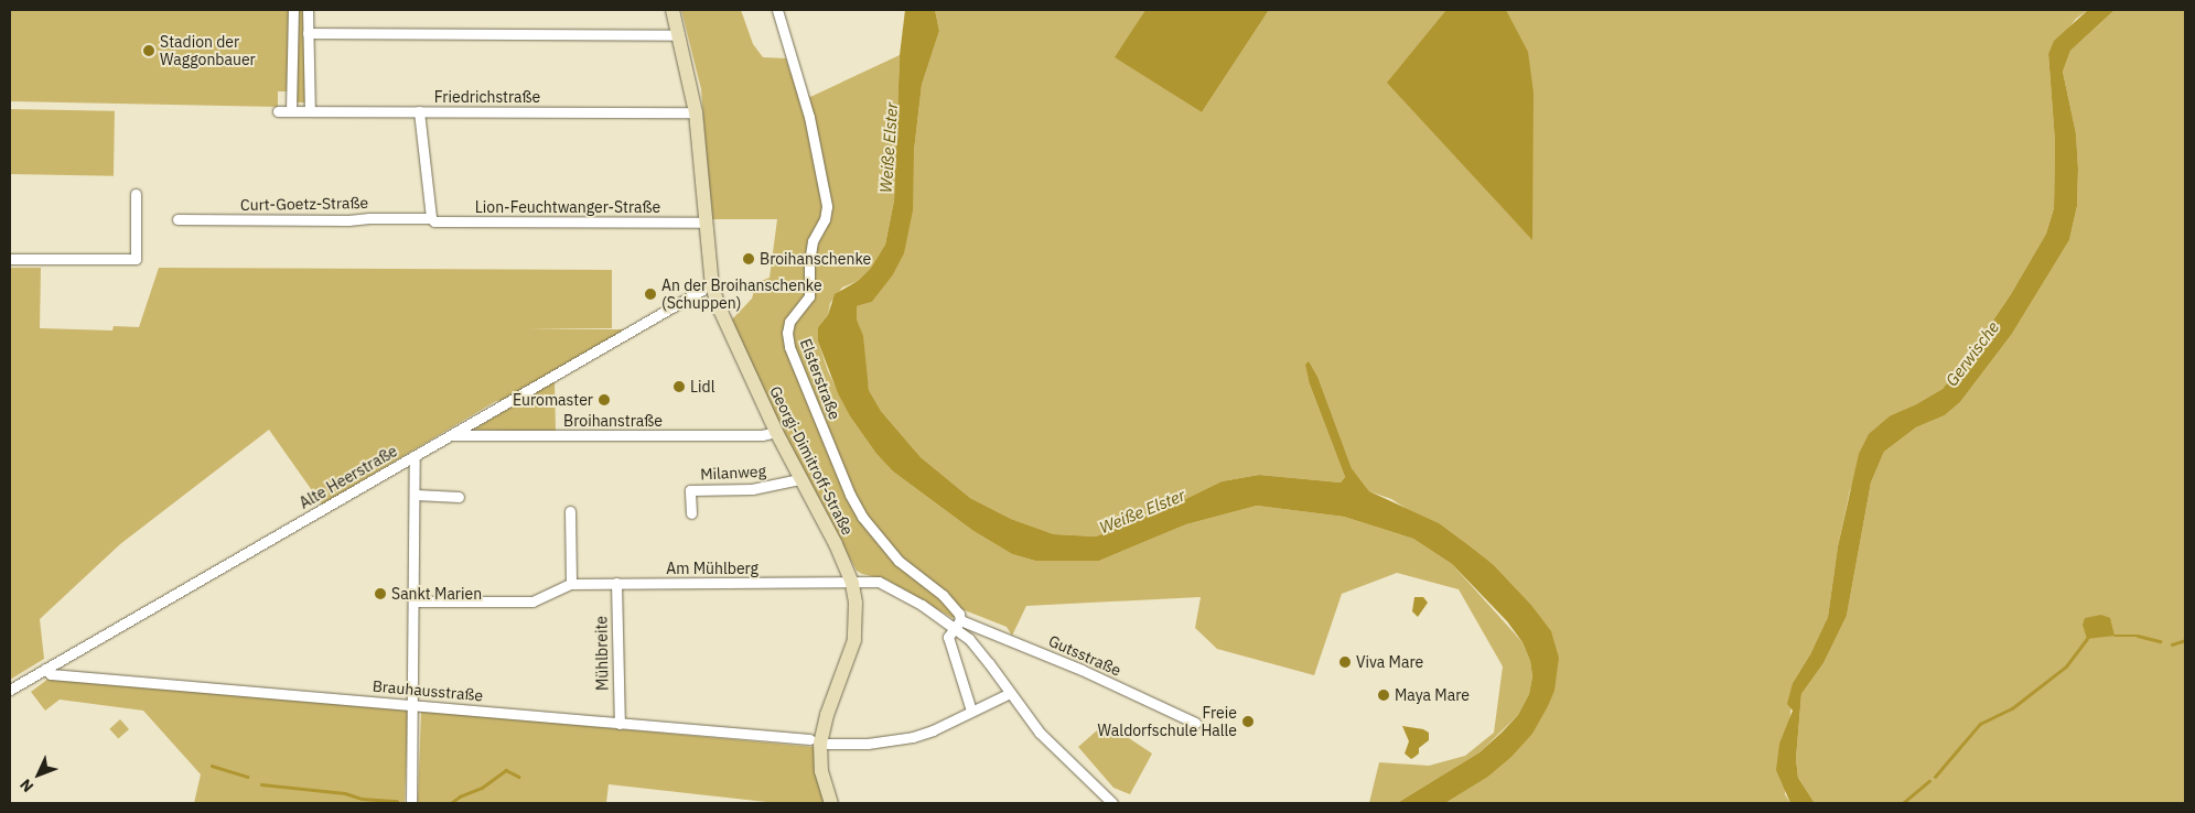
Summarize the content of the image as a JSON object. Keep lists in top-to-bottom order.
{
  "streets": {
    "street": [
      "Friedrichstraße",
      "Curt-Goetz-Straße",
      "Lion-Feuchtwanger-Straße",
      "Elsterstraße",
      "Broihanstraße",
      "Georgi-Dimitroff-Straße",
      "Milanweg",
      "Alte Heerstraße",
      "Am Mühlberg",
      "Mühlbreite",
      "Gutsstraße",
      "Brauhausstraße"
    ]
  },
  "crossings": [
    ["Friedrichstraße", "Georgi-Dimitroff-Straße"],
    ["Curt-Goetz-Straße", "Lion-Feuchtwanger-Straße"],
    ["Lion-Feuchtwanger-Straße", "Georgi-Dimitroff-Straße"],
    ["Elsterstraße", "Gutsstraße"],
    ["Broihanstraße", "Georgi-Dimitroff-Straße"],
    ["Broihanstraße", "Alte Heerstraße"],
    ["Georgi-Dimitroff-Straße", "Milanweg"],
    ["Georgi-Dimitroff-Straße", "Am Mühlberg"],
    ["Alte Heerstraße", "Brauhausstraße"],
    ["Am Mühlberg", "Mühlbreite"],
    ["Mühlbreite", "Brauhausstraße"]
  ],
  "water": ["Weiße Elster", "Gerwische"],
  "places": [
    "Stadion der Waggonbauer",
    "Broihanschenke",
    "An der Broihanschenke (Schuppen)",
    "Lidl",
    "Euromaster",
    "Sankt Marien",
    "Viva Mare",
    "Maya Mare",
    "Freie Waldorfschule Halle"
  ],
  "north": "bottom left"
}
